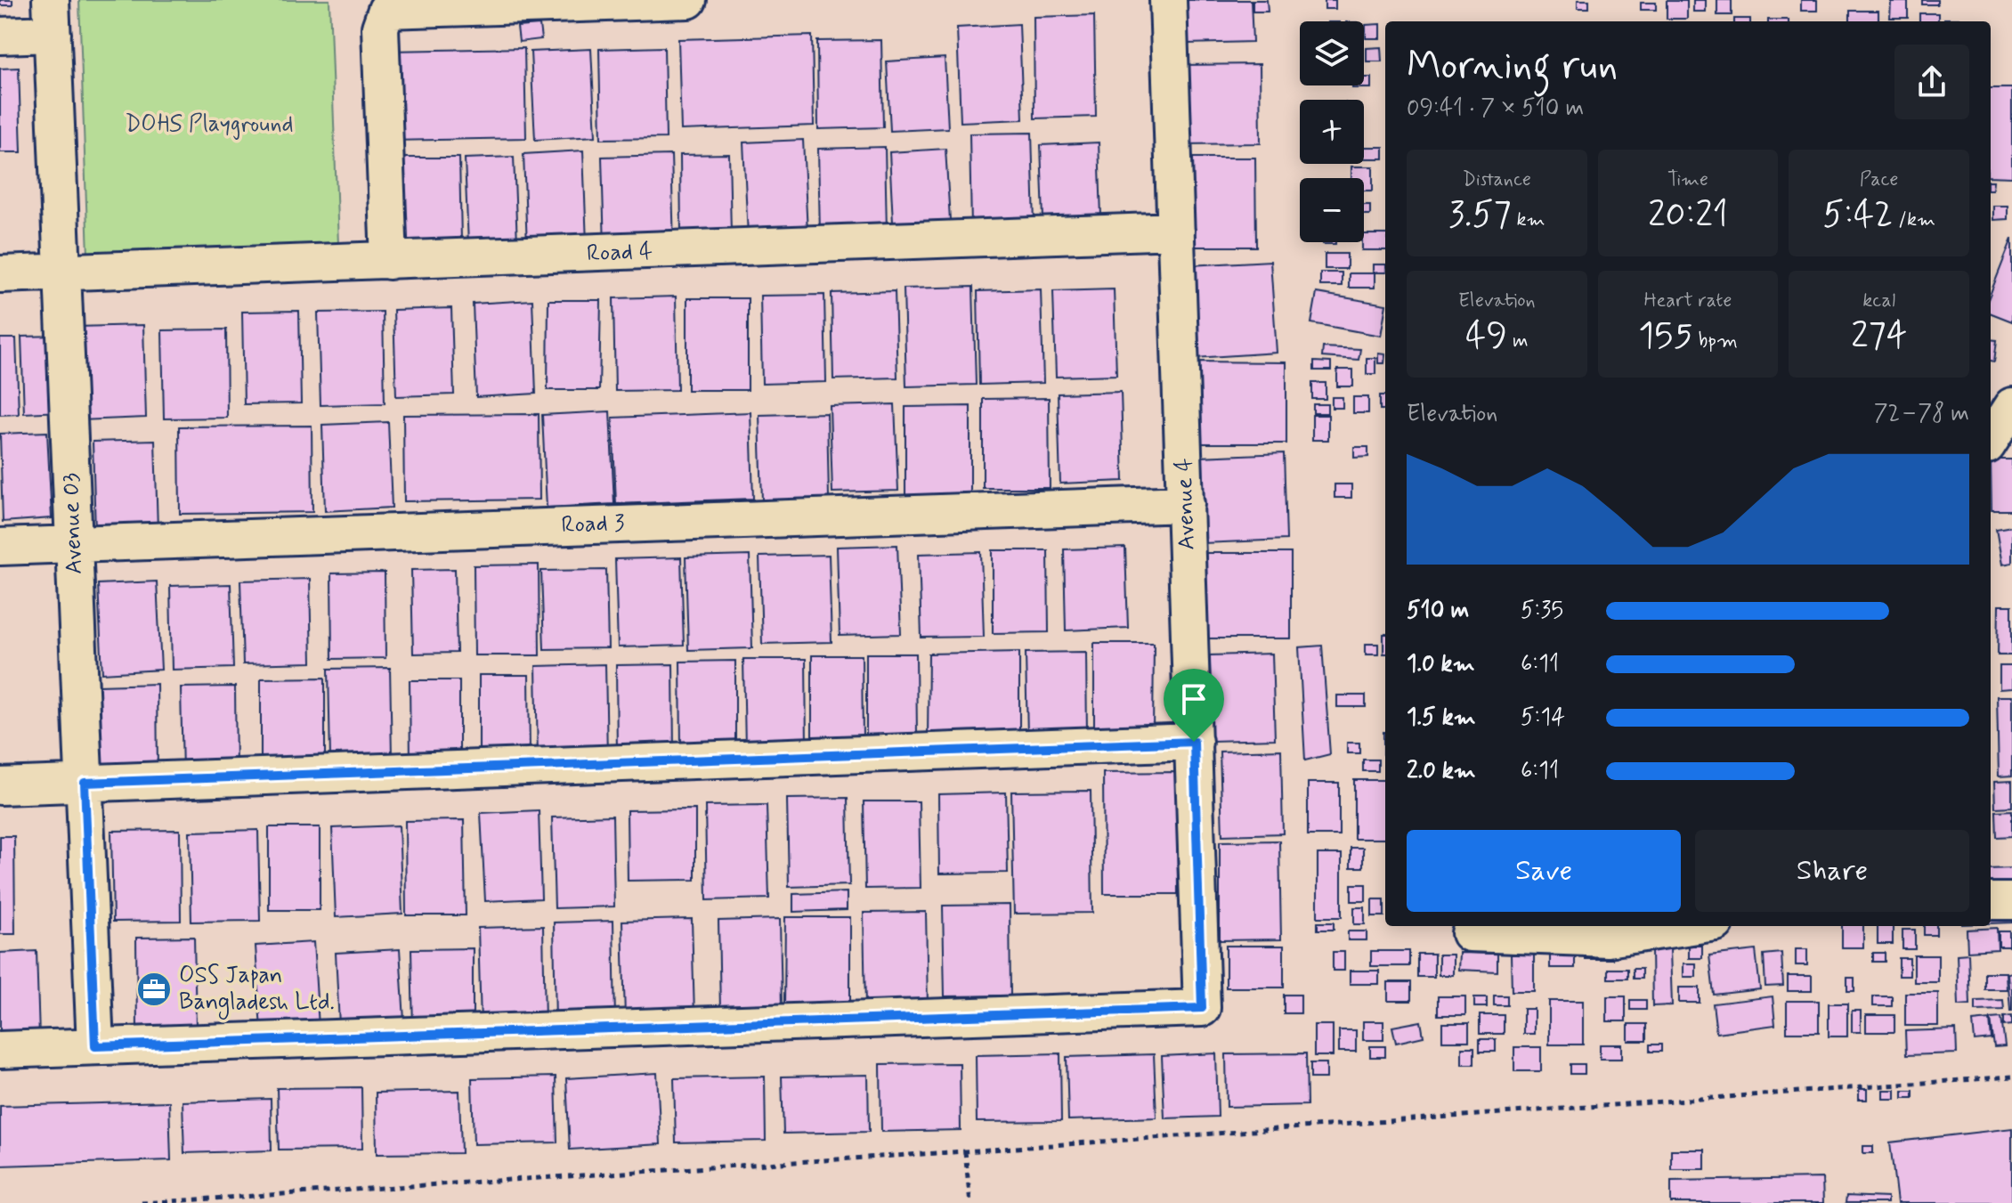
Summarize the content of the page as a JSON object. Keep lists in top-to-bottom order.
{
  "streets": {
    "street": [
      "Road 4",
      "Avenue 4",
      "Avenue 03",
      "Road 3"
    ]
  },
  "crossings": [
    ["Road 4", "Avenue 4"],
    ["Road 4", "Avenue 03"],
    ["Avenue 4", "Avenue 03"],
    ["Avenue 4", "Road 3"],
    ["Avenue 03", "Road 3"]
  ],
  "parks": ["DOHS Playground"],
  "places": {
    "office": ["OSS Japan Bangladesh Ltd."]
  },
  "page": {
    "map_buttons": ["+", "−"],
    "heading": ["Morning run", "09:41 · 7 × 510 m"],
    "stats": [
      ["Distance", "3.57 km"],
      ["Time", "20:21"],
      ["Pace", "5:42 /km"],
      ["Elevation", "49 m"],
      ["Heart rate", "155 bpm"],
      ["kcal", "274"]
    ],
    "chart": ["Elevation", "72–78 m"],
    "list": [
      {
        "name": "510 m",
        "note": "5:35"
      },
      {
        "name": "1.0 km",
        "note": "6:11"
      },
      {
        "name": "1.5 km",
        "note": "5:14"
      },
      {
        "name": "2.0 km",
        "note": "6:11"
      }
    ],
    "buttons": ["Save", "Share"]
  }
}
